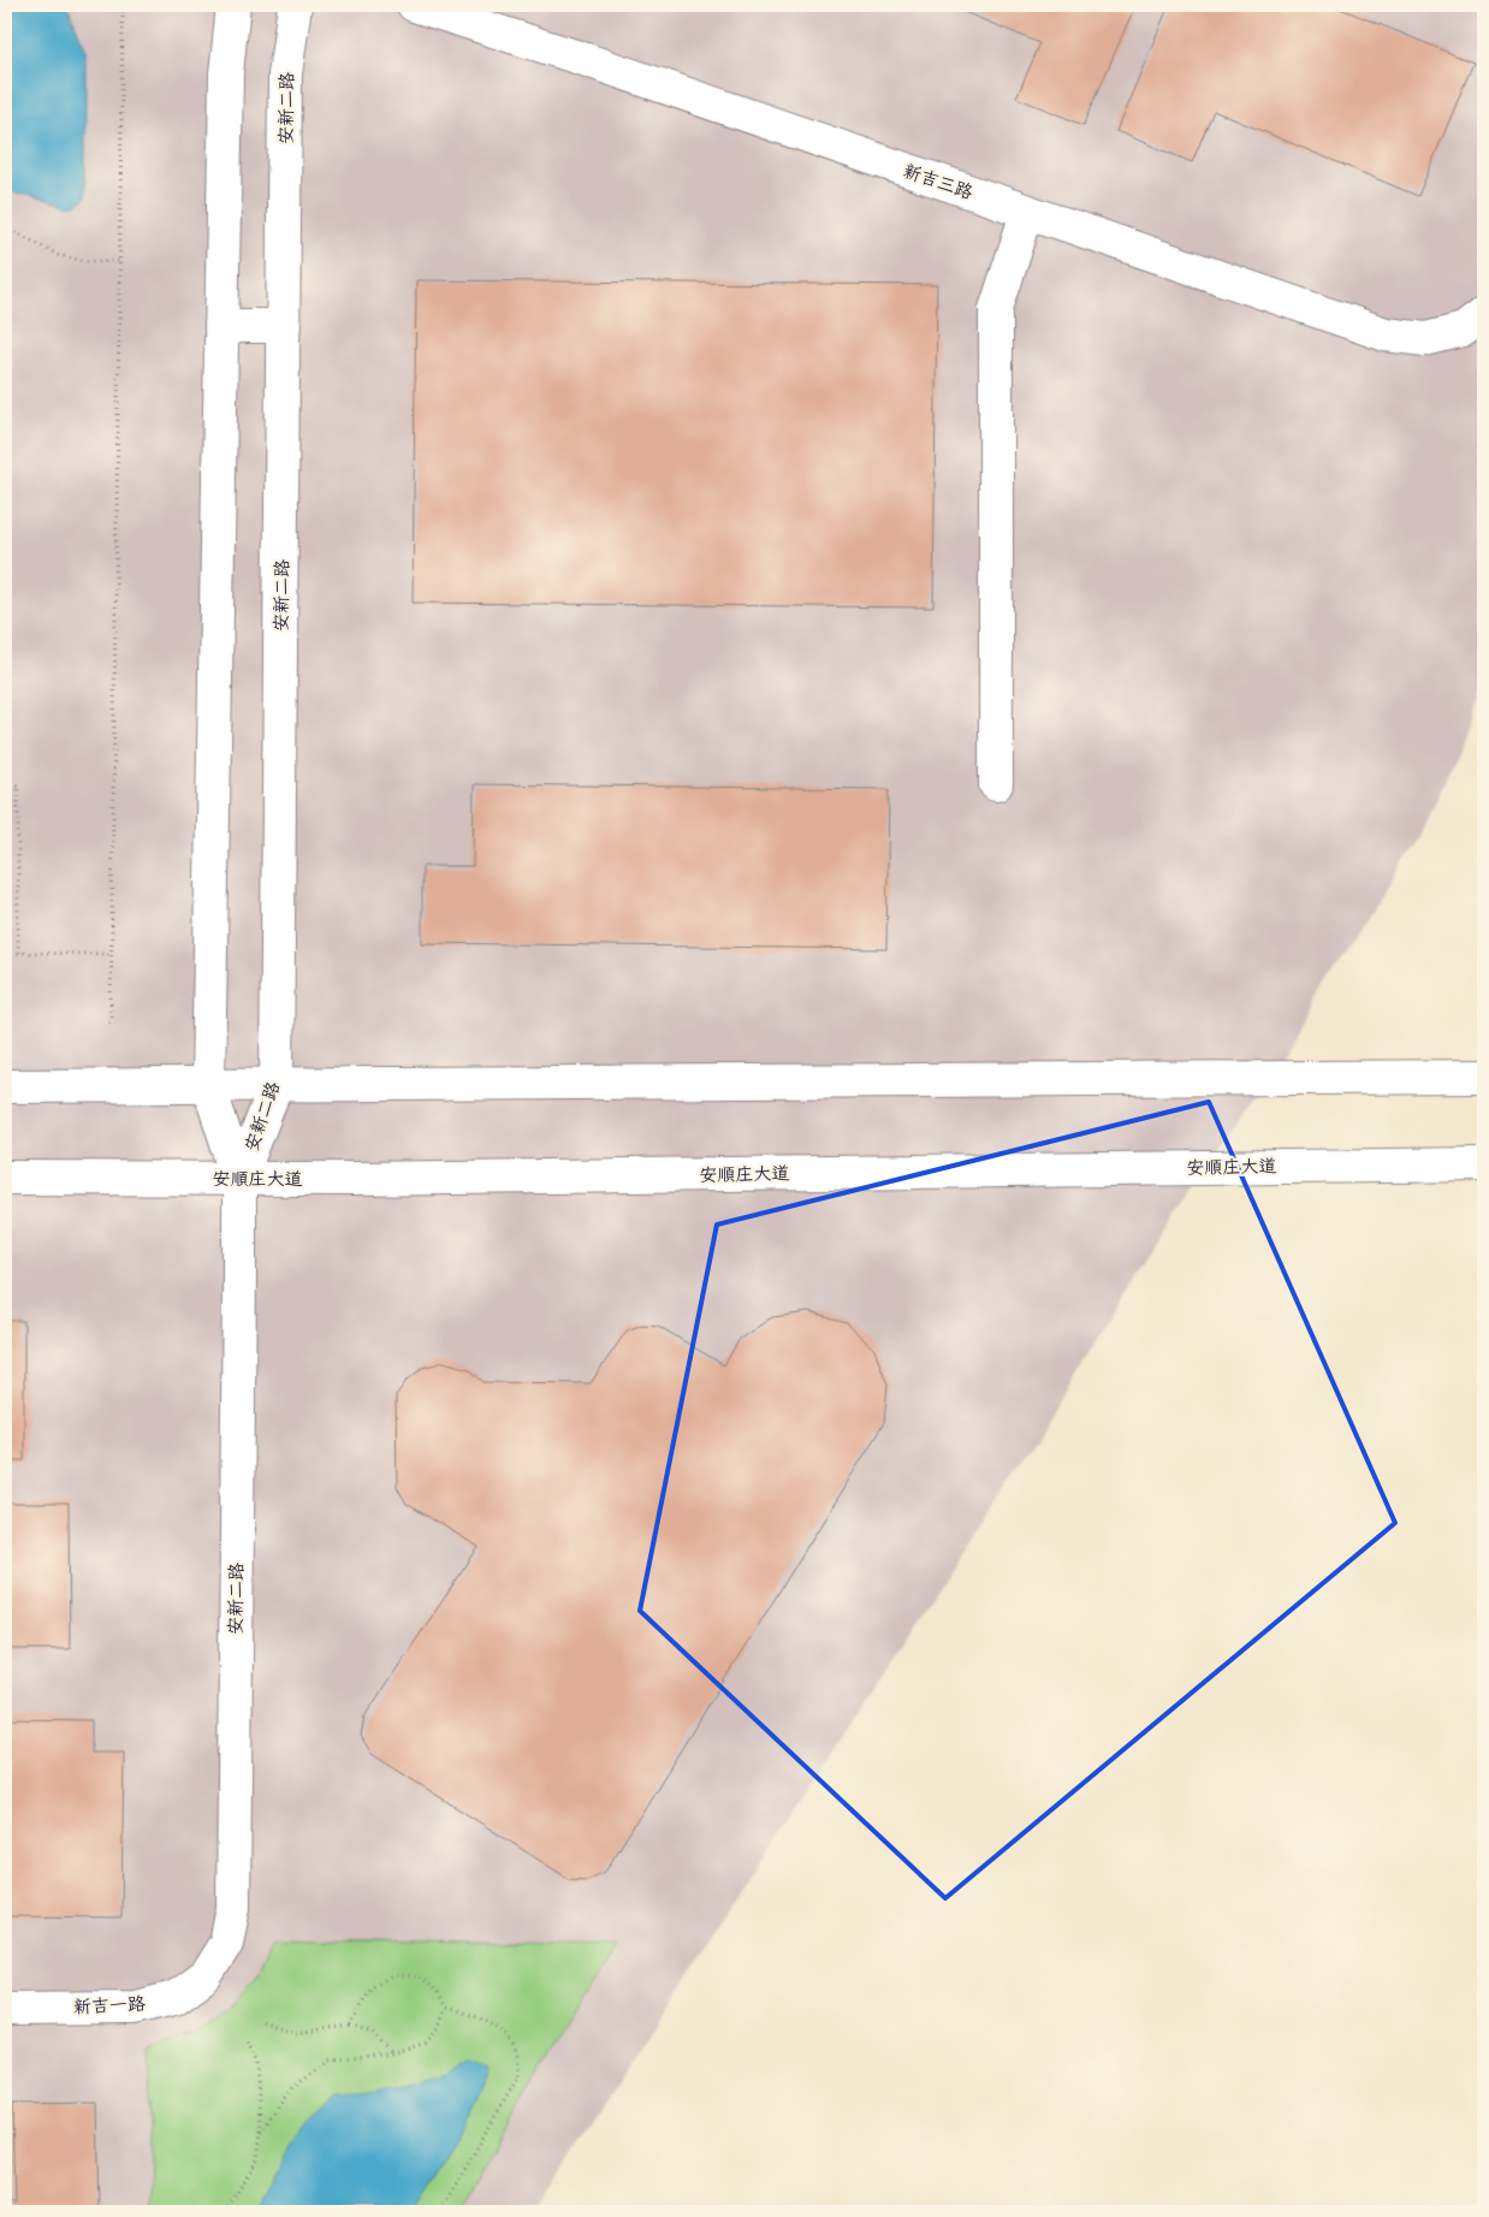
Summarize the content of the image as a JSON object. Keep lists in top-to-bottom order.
{
  "streets": {
    "street": [
      "安新二路",
      "新吉三路",
      "安順庄大道",
      "新吉一路"
    ]
  },
  "crossings": [
    ["安新二路", "安順庄大道"],
    ["安新二路", "新吉一路"]
  ]
}
